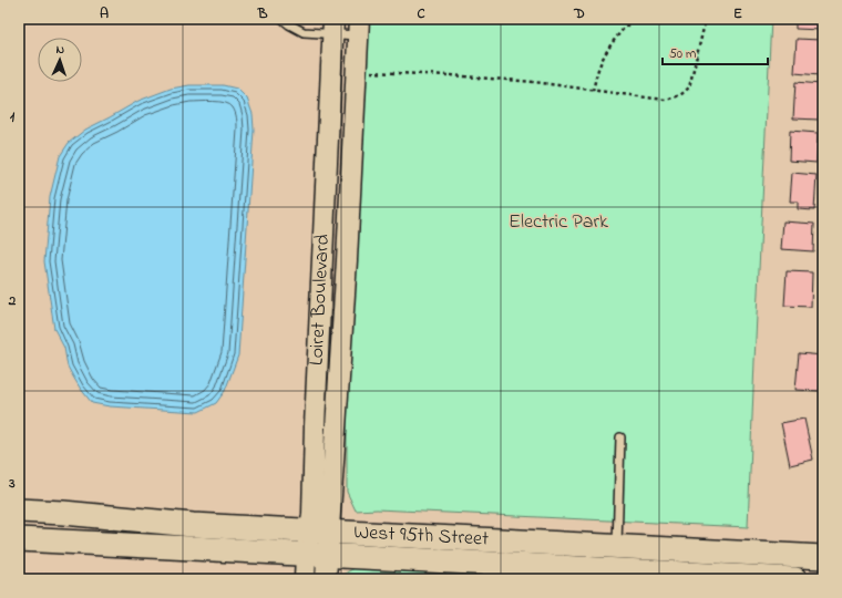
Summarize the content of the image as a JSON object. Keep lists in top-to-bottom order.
{
  "streets": {
    "main road": ["West 95th Street"],
    "street": ["Loiret Boulevard"]
  },
  "crossings": [
    ["Loiret Boulevard", "West 95th Street"]
  ],
  "parks": ["Electric Park"],
  "scale_bar": "50 m",
  "north": "top",
  "grid": {
    "columns": [
      "A",
      "B",
      "C",
      "D",
      "E"
    ],
    "rows": ["1", "2", "3"]
  }
}
